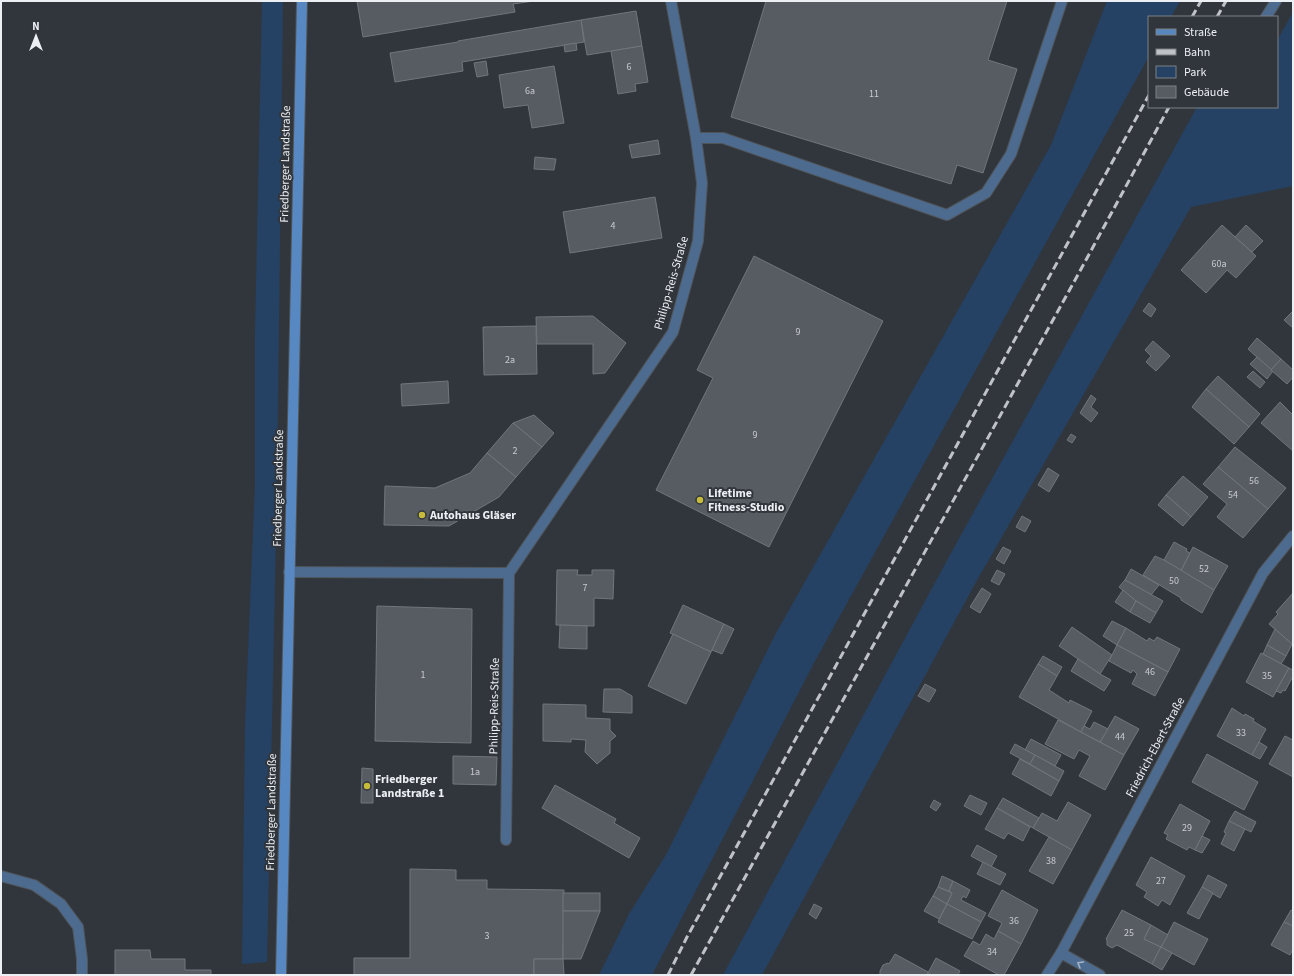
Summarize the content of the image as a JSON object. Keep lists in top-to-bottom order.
{
  "streets": {
    "main road": ["Friedberger Landstraße"],
    "street": ["Philipp-Reis-Straße", "Friedrich-Ebert-Straße"]
  },
  "places": ["Lifetime Fitness-Studio", "Autohaus Gläser", "Friedberger Landstraße 1"],
  "house_numbers": [
    "6",
    "6a",
    "11",
    "4",
    "60a",
    "9",
    "2a",
    "9",
    "2",
    "56",
    "54",
    "52",
    "50",
    "7",
    "46",
    "1",
    "35",
    "33",
    "44",
    "1a",
    "29",
    "38",
    "27",
    "36",
    "25",
    "3",
    "34"
  ],
  "legend": [
    "Straße",
    "Bahn",
    "Park",
    "Gebäude"
  ],
  "north": "top"
}
